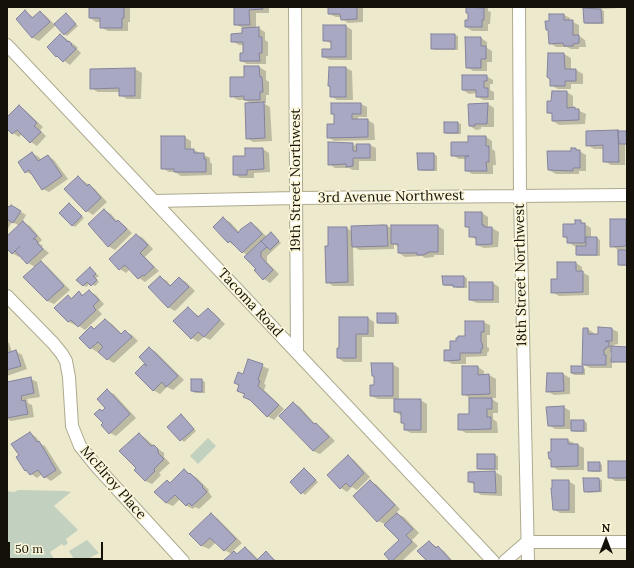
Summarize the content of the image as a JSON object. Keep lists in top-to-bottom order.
{
  "streets": {
    "street": [
      "19th Street Northwest",
      "3rd Avenue Northwest",
      "18th Street Northwest",
      "Tacoma Road",
      "McElroy Place"
    ]
  },
  "crossings": [
    ["19th Street Northwest", "3rd Avenue Northwest"],
    ["19th Street Northwest", "Tacoma Road"],
    ["3rd Avenue Northwest", "18th Street Northwest"],
    ["3rd Avenue Northwest", "Tacoma Road"]
  ],
  "scale_bar": "50 m",
  "north": "top"
}
